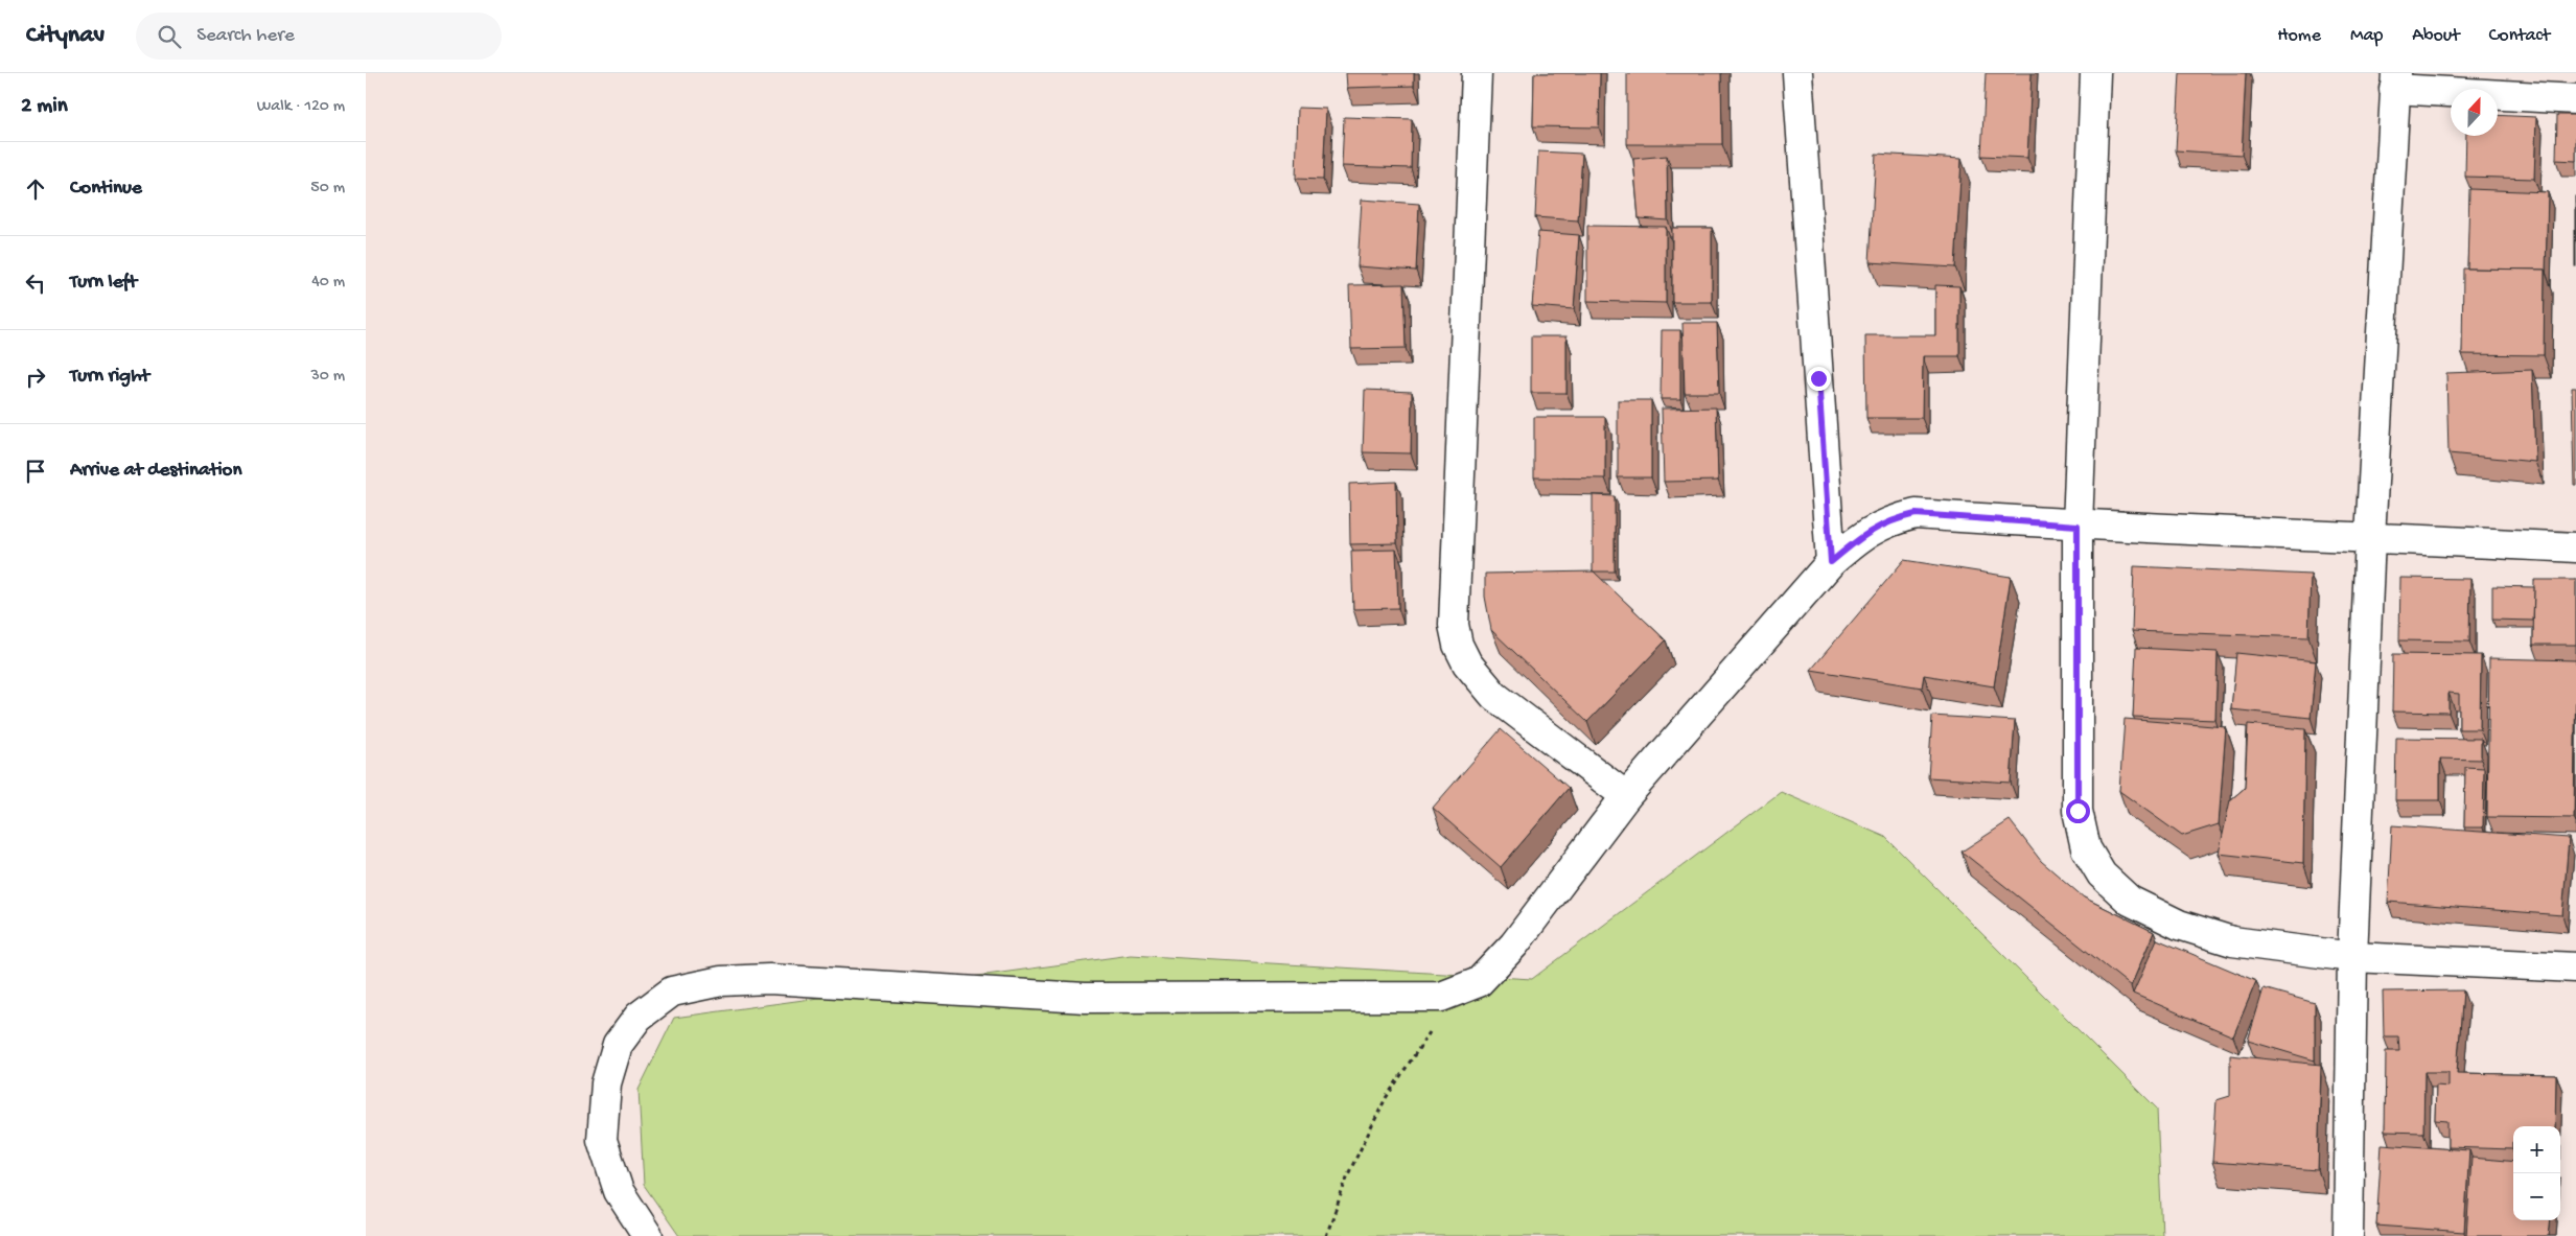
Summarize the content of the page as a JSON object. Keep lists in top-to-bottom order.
{
  "north": "top",
  "page": {
    "header": "Citynav",
    "search": "Search here",
    "nav": [
      "Home",
      "Map",
      "About",
      "Contact"
    ],
    "heading": ["2 min", "Walk · 120 m"],
    "list": [
      ["Continue", "50 m"],
      ["Turn left", "40 m"],
      ["Turn right", "30 m"],
      "Arrive at destination"
    ],
    "map_buttons": ["+", "−"]
  }
}
